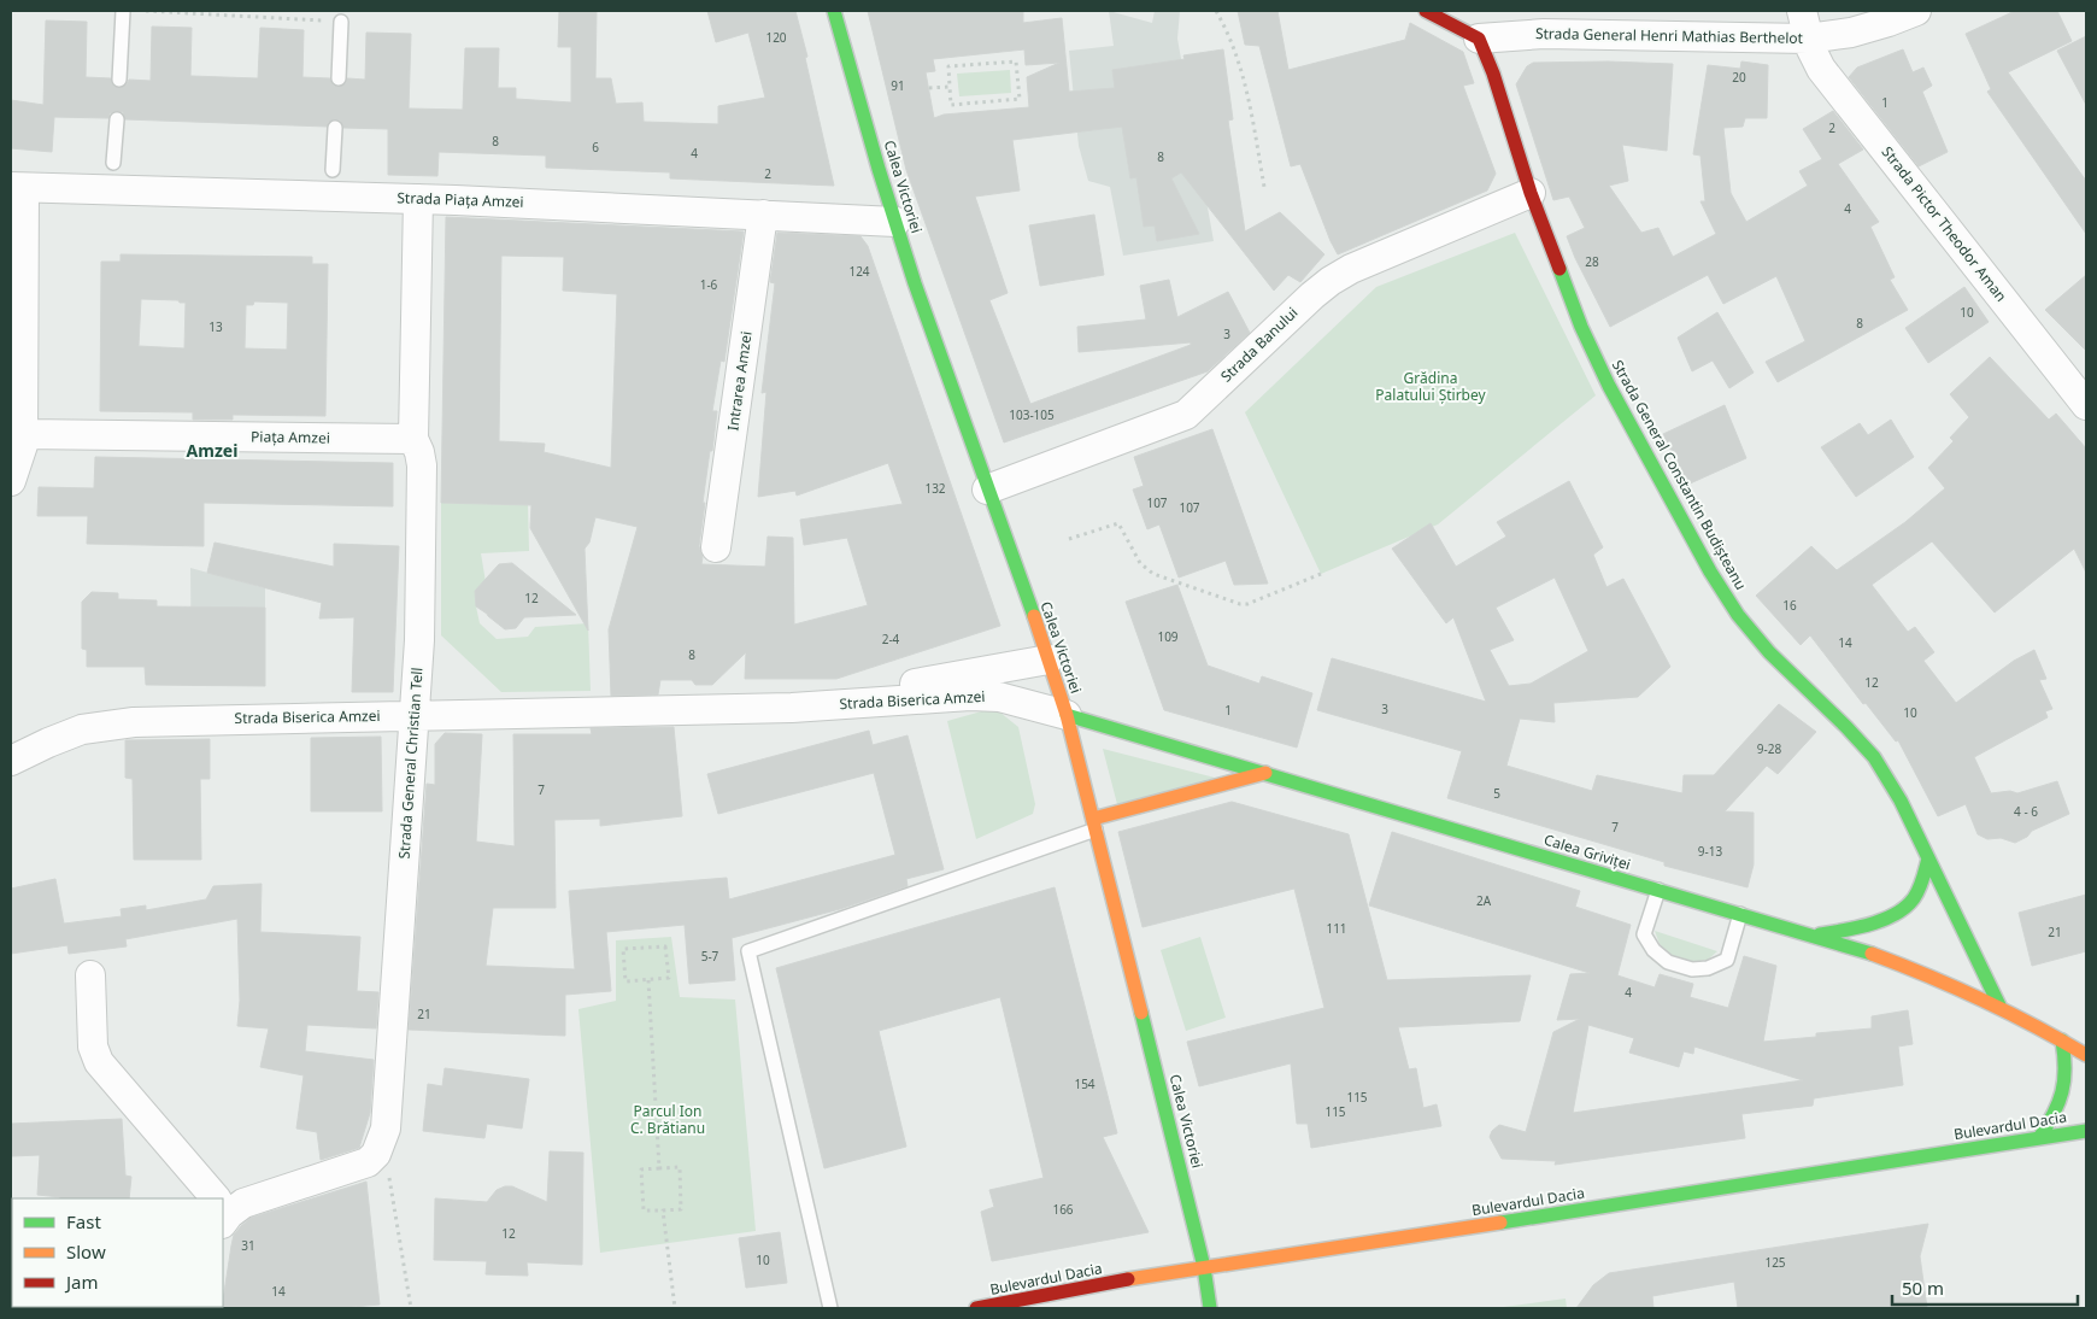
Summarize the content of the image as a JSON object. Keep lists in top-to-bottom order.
{
  "streets": {
    "street": [
      "Strada General Henri Mathias Berthelot",
      "Calea Victoriei",
      "Strada Piața Amzei",
      "Strada Pictor Theodor Aman",
      "Strada Banului",
      "Intrarea Amzei",
      "Piața Amzei",
      "Strada General Constantin Budișteanu",
      "Strada Biserica Amzei",
      "Strada General Christian Tell",
      "Calea Griviței",
      "Bulevardul Dacia"
    ]
  },
  "crossings": [
    ["Strada General Henri Mathias Berthelot", "Strada Pictor Theodor Aman"],
    ["Strada General Henri Mathias Berthelot", "Strada General Constantin Budișteanu"],
    ["Calea Victoriei", "Strada Piața Amzei"],
    ["Calea Victoriei", "Strada Banului"],
    ["Calea Victoriei", "Strada Biserica Amzei"],
    ["Calea Victoriei", "Calea Griviței"],
    ["Calea Victoriei", "Bulevardul Dacia"],
    ["Strada Piața Amzei", "Intrarea Amzei"],
    ["Strada Piața Amzei", "Piața Amzei"],
    ["Strada Piața Amzei", "Strada General Christian Tell"],
    ["Strada Banului", "Strada General Constantin Budișteanu"],
    ["Piața Amzei", "Strada General Christian Tell"],
    ["Strada General Constantin Budișteanu", "Calea Griviței"],
    ["Strada Biserica Amzei", "Strada General Christian Tell"],
    ["Strada Biserica Amzei", "Calea Griviței"]
  ],
  "districts": ["Amzei"],
  "parks": ["Grădina Palatului Știrbey", "Parcul Ion C. Brătianu"],
  "house_numbers": [
    "120",
    "20",
    "91",
    "1",
    "2",
    "8",
    "6",
    "4",
    "8",
    "2",
    "4",
    "28",
    "124",
    "1-6",
    "10",
    "8",
    "13",
    "3",
    "103-105",
    "132",
    "107",
    "107",
    "12",
    "16",
    "109",
    "2-4",
    "14",
    "8",
    "12",
    "3",
    "1",
    "10",
    "9-28",
    "7",
    "5",
    "4 - 6",
    "7",
    "9-13",
    "2A",
    "111",
    "21",
    "5-7",
    "4",
    "21",
    "154",
    "115",
    "115",
    "166",
    "12",
    "31",
    "10",
    "125",
    "14"
  ],
  "legend": ["Fast", "Slow", "Jam"],
  "scale_bar": "50 m"
}
